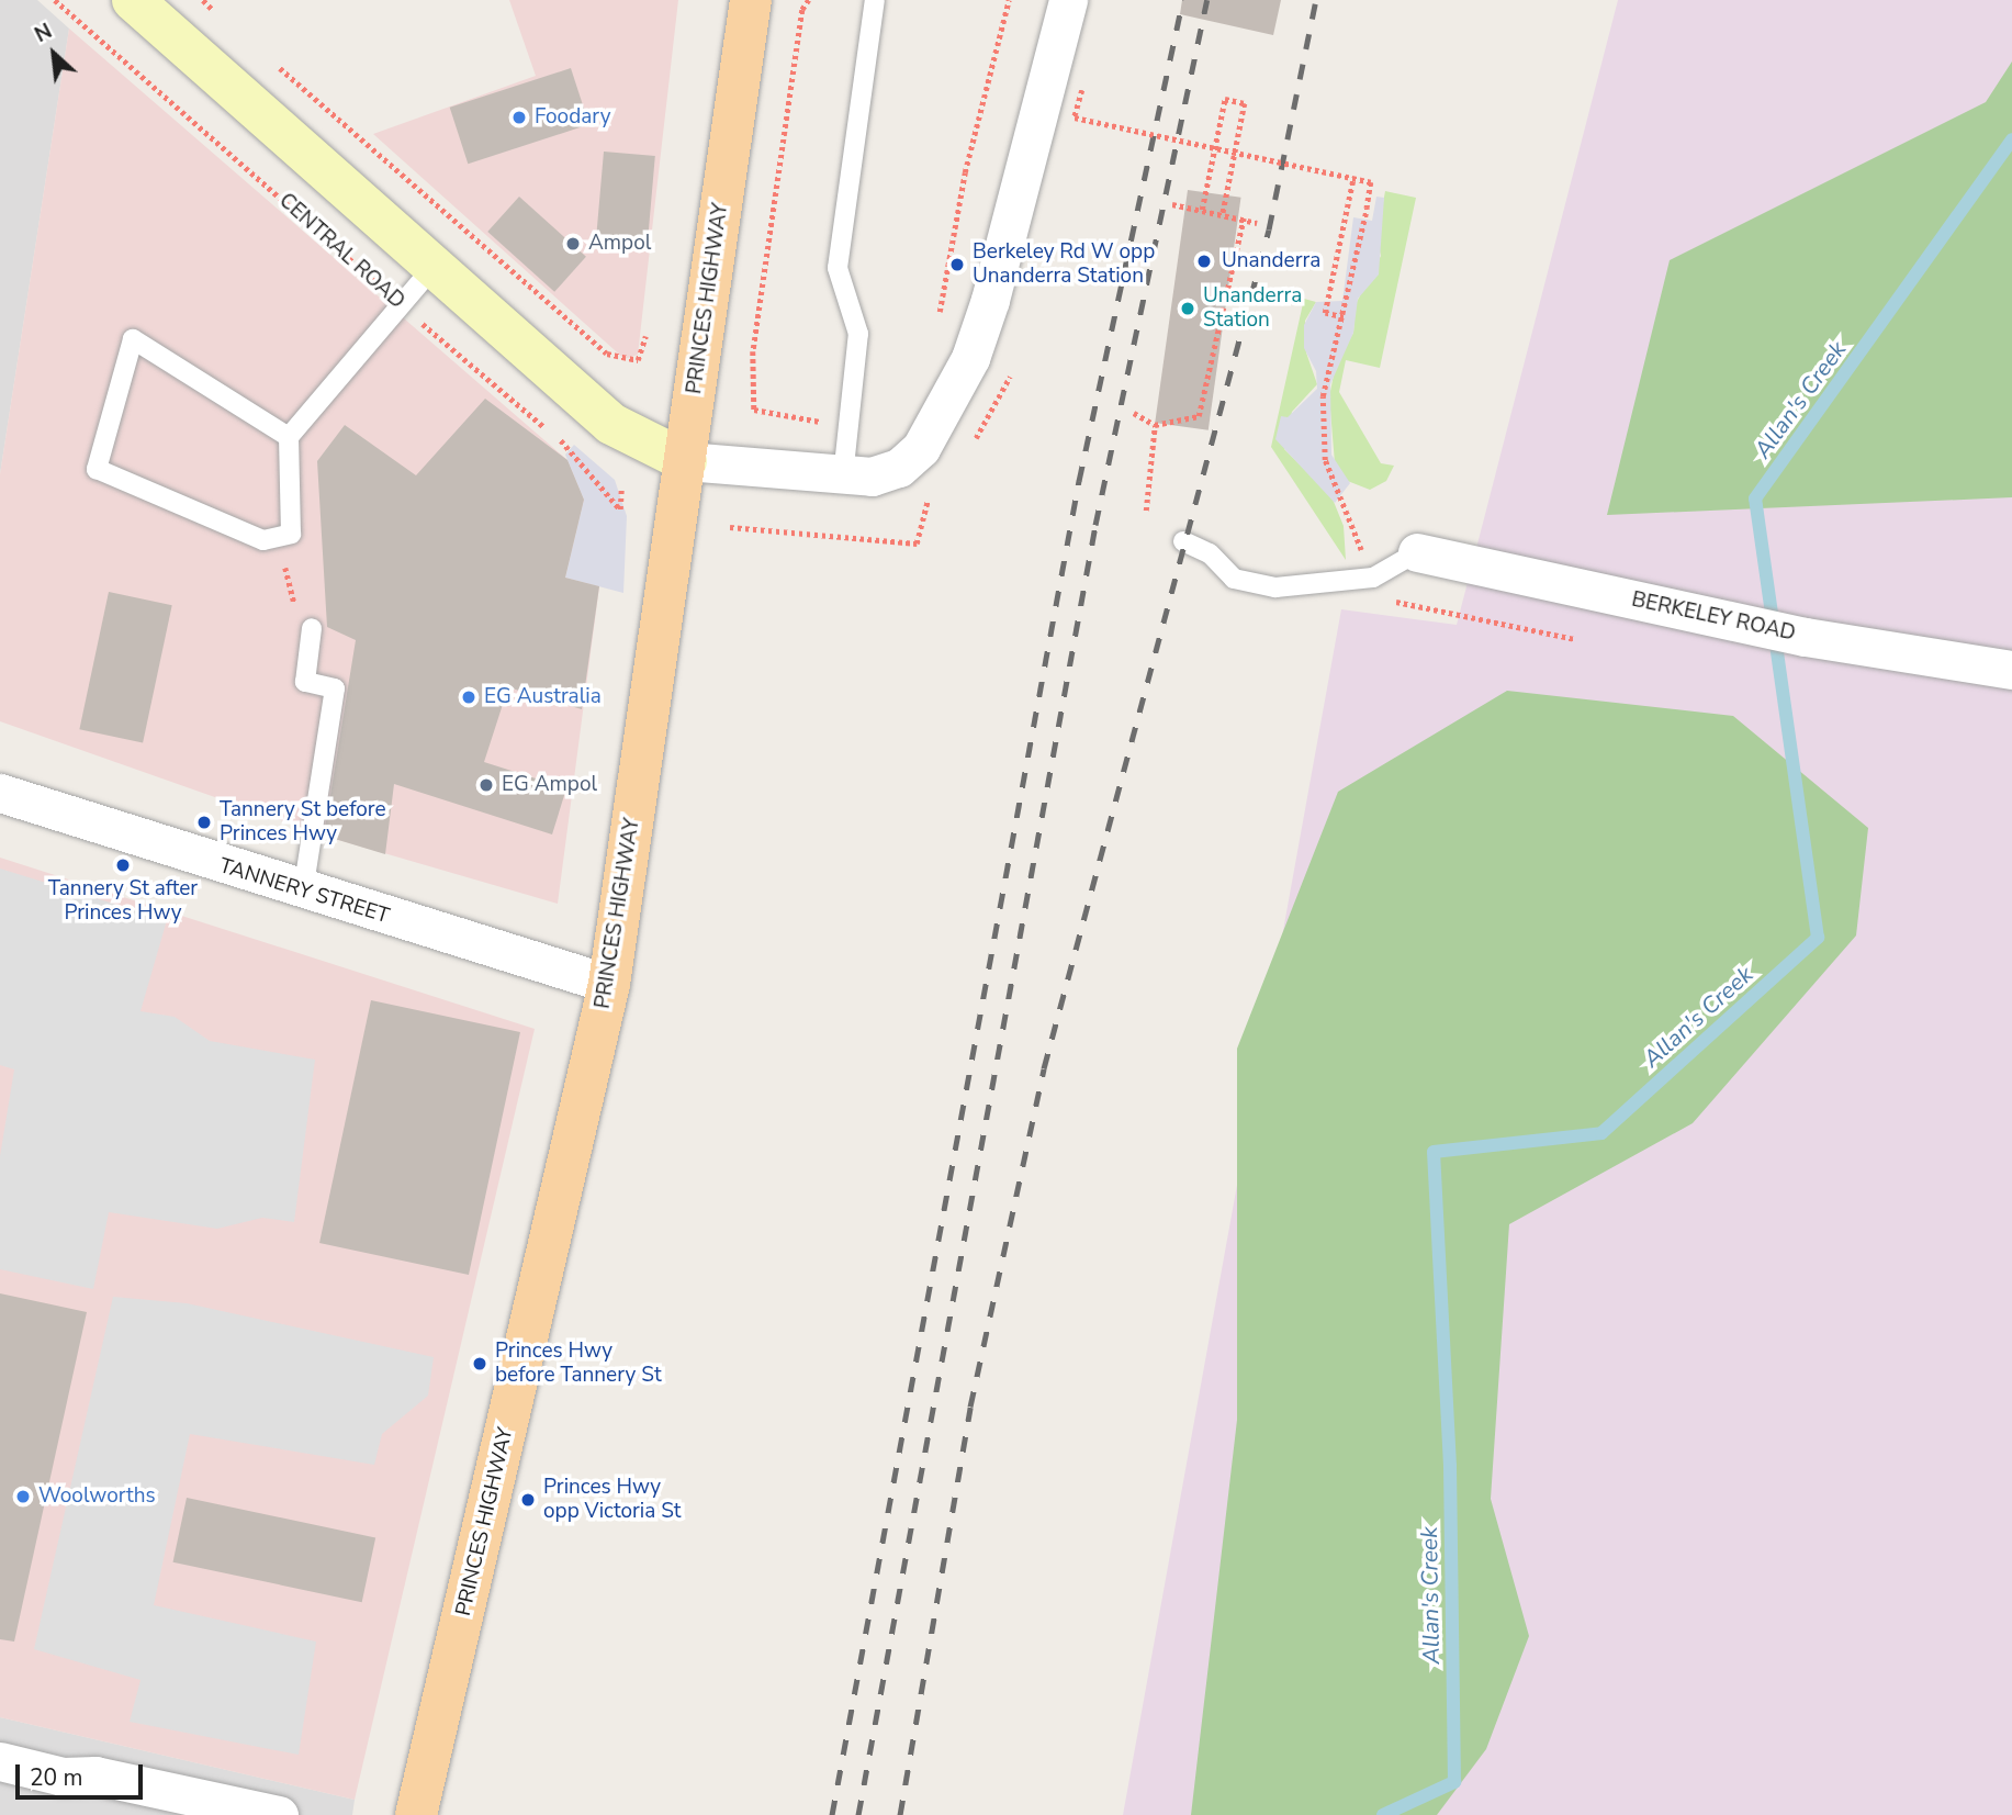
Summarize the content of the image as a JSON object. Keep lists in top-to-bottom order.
{
  "streets": {
    "main road": ["PRINCES HIGHWAY"],
    "street": ["BERKELEY ROAD", "TANNERY STREET"],
    "path": ["CENTRAL ROAD"]
  },
  "crossings": [
    ["PRINCES HIGHWAY", "TANNERY STREET"]
  ],
  "water": ["Allan's Creek"],
  "places": [
    "Foodary",
    "Ampol",
    "Unanderra",
    "Berkeley Rd W opp Unanderra Station",
    "Unanderra Station",
    "EG Australia",
    "EG Ampol",
    "Tannery St before Princes Hwy",
    "Tannery St after Princes Hwy",
    "Princes Hwy before Tannery St",
    "Woolworths",
    "Princes Hwy opp Victoria St"
  ],
  "scale_bar": "20 m",
  "north": "top left"
}
